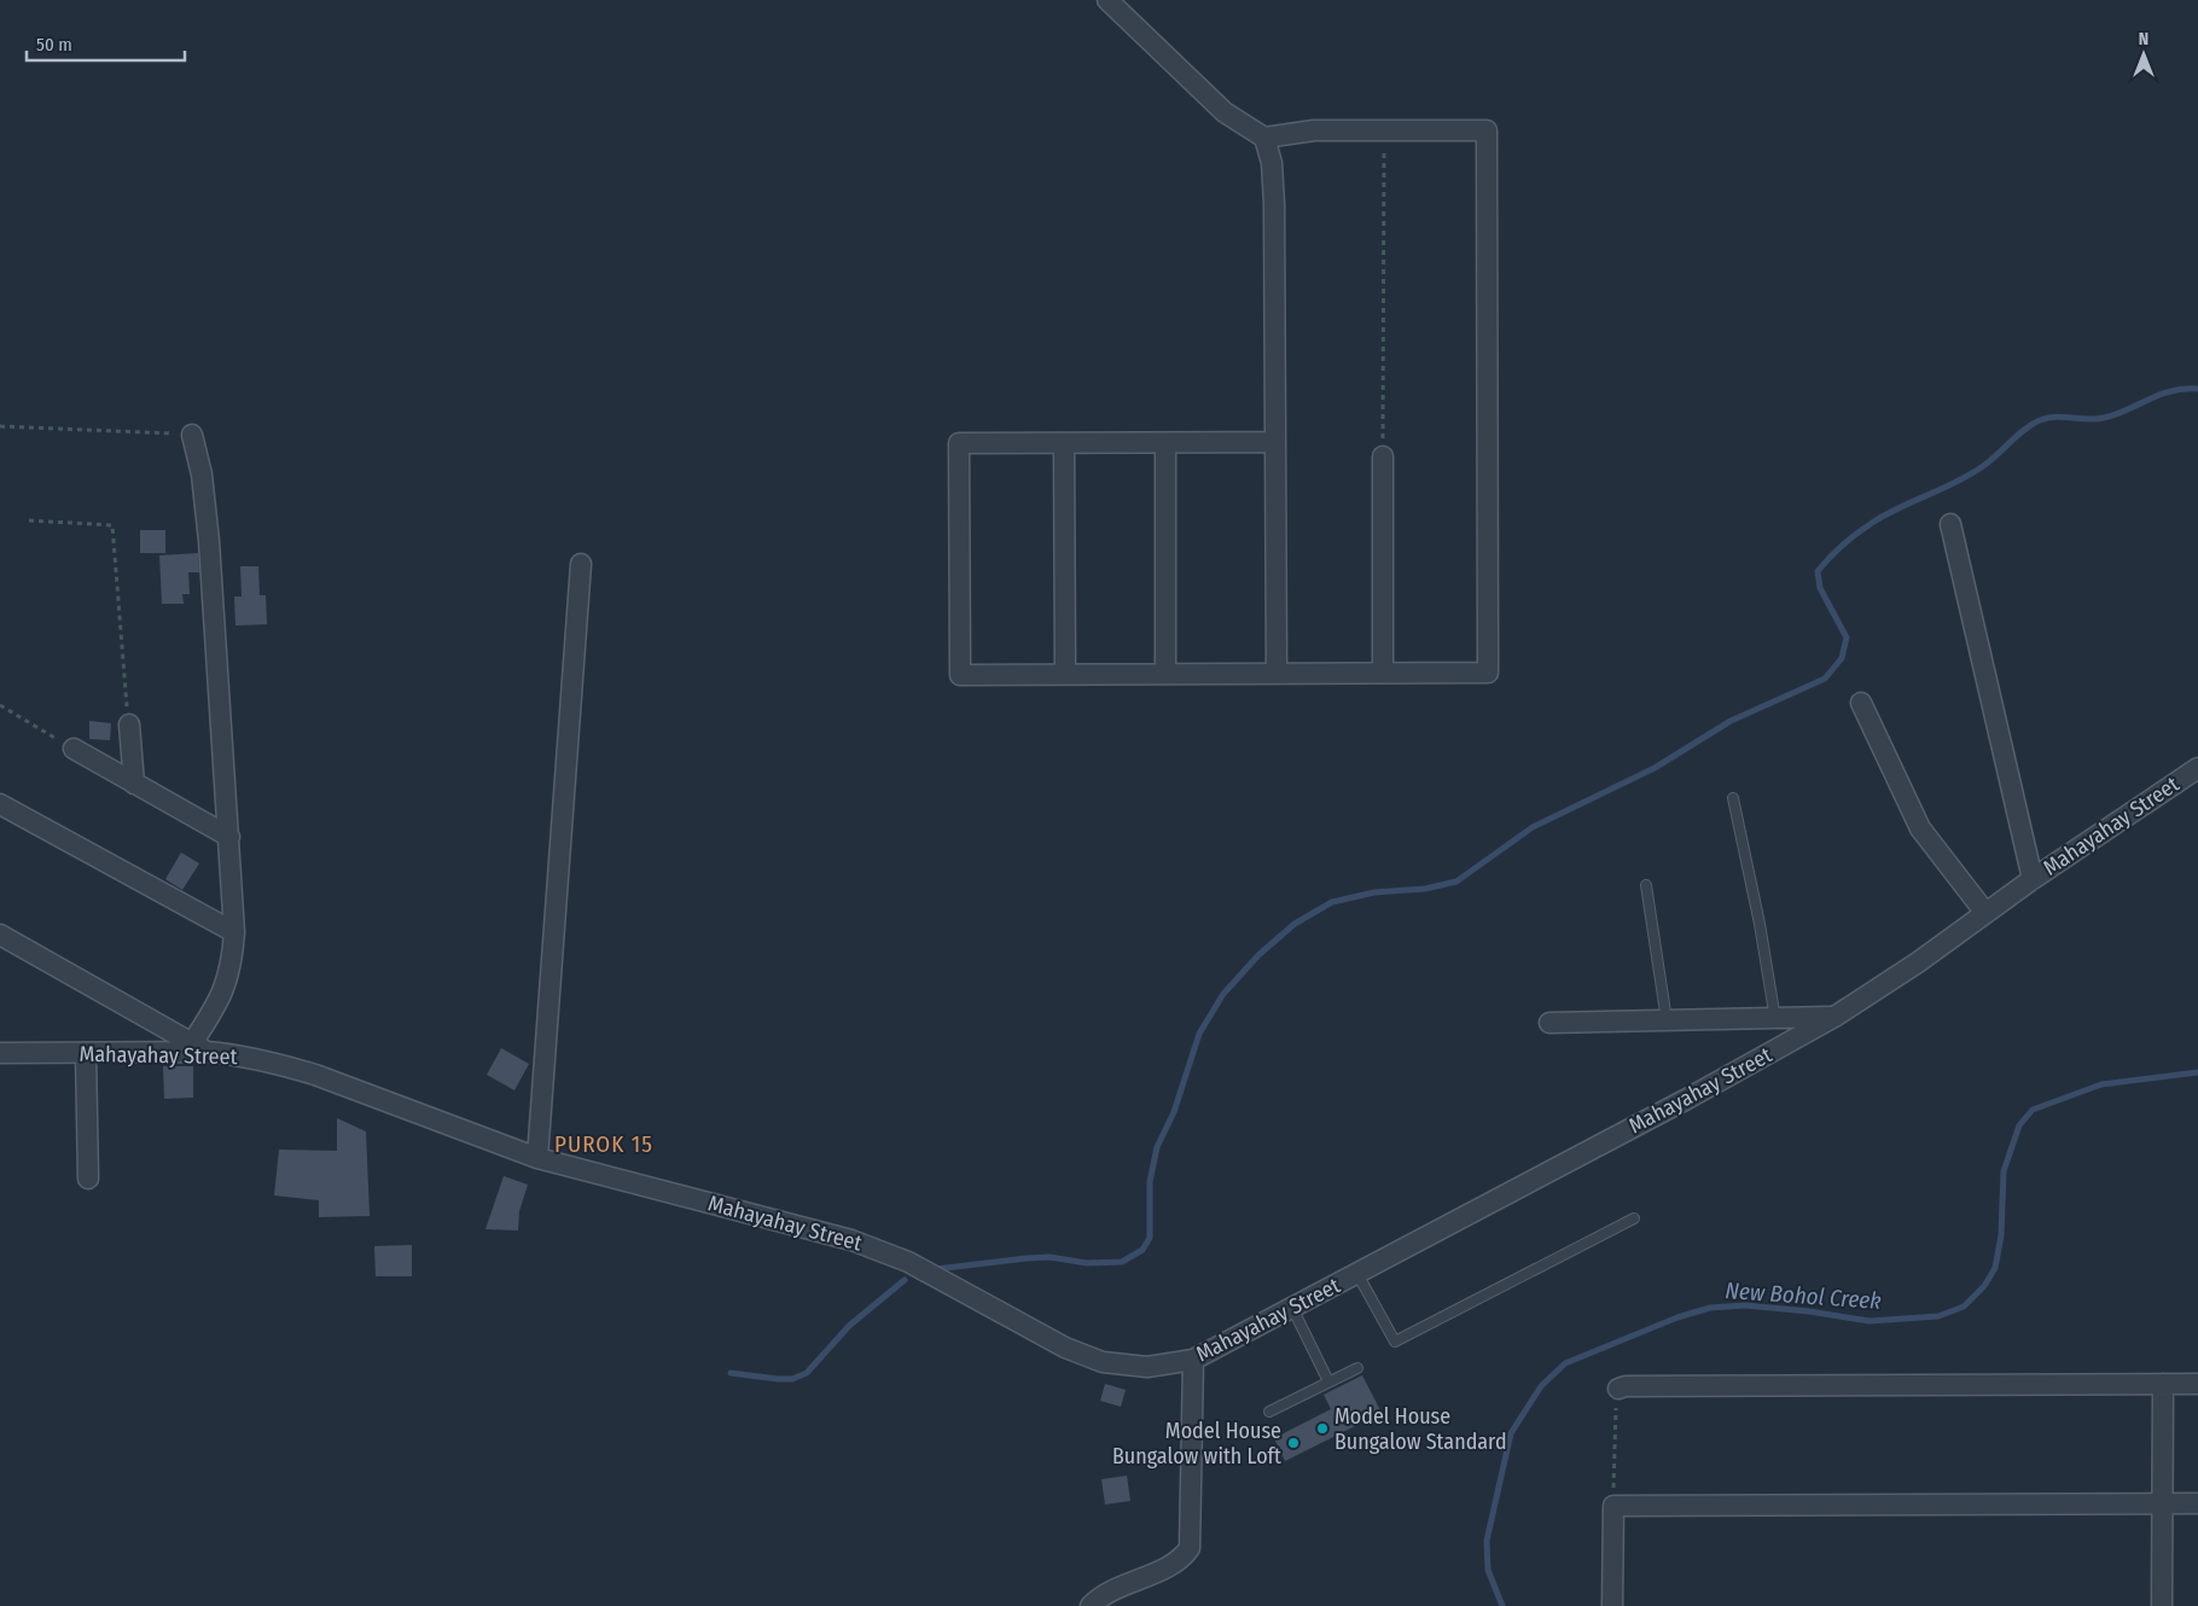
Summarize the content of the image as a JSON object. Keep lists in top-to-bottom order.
{
  "streets": {
    "street": ["Mahayahay Street"]
  },
  "districts": ["PUROK 15"],
  "water": ["New Bohol Creek"],
  "places": ["Model House Bungalow Standard", "Model House Bungalow with Loft"],
  "scale_bar": "50 m",
  "north": "top"
}
